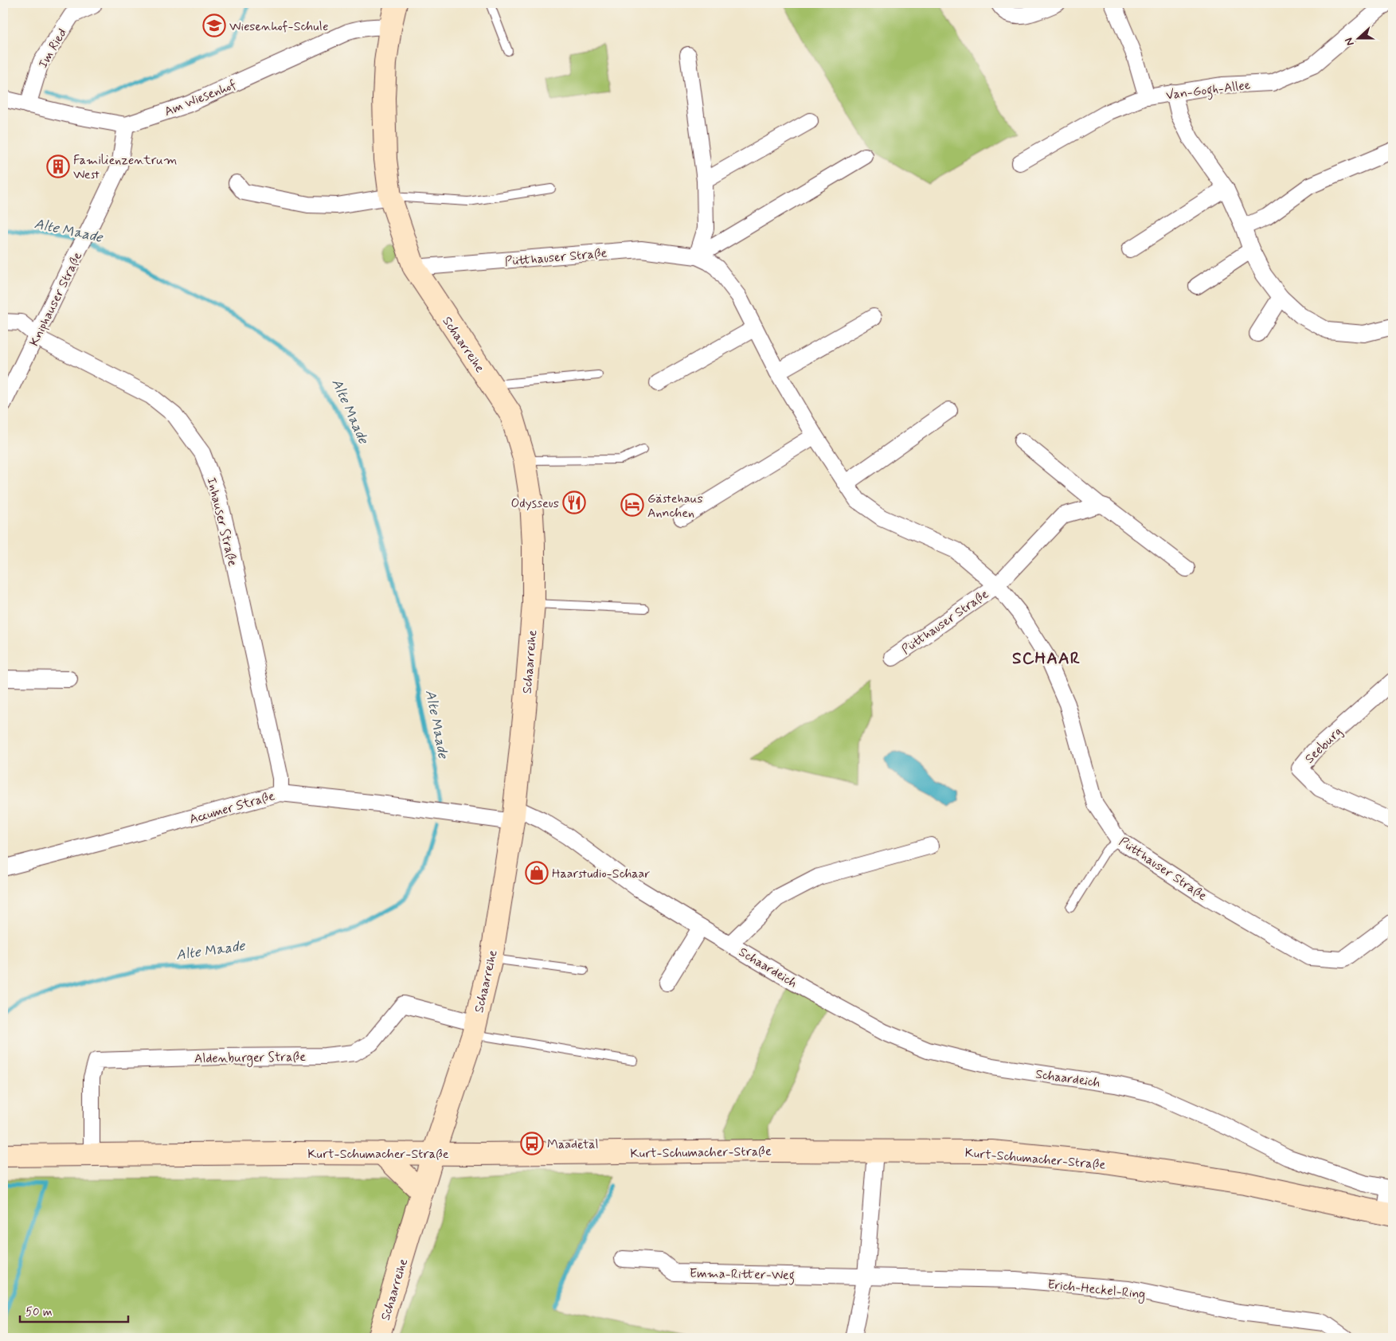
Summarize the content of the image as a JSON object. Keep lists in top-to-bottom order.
{
  "streets": {
    "main road": ["Schaarreihe", "Kurt-Schumacher-Straße"],
    "street": [
      "Im Ried",
      "Van-Gogh-Allee",
      "Am Wiesenhof",
      "Pütthauser Straße",
      "Kniphauser Straße",
      "Inhauser Straße",
      "Seeburg",
      "Accumer Straße",
      "Schaardeich",
      "Aldenburger Straße",
      "Emma-Ritter-Weg",
      "Erich-Heckel-Ring"
    ]
  },
  "crossings": [
    ["Im Ried", "Am Wiesenhof"],
    ["Am Wiesenhof", "Kniphauser Straße"],
    ["Am Wiesenhof", "Schaarreihe"],
    ["Pütthauser Straße", "Schaarreihe"],
    ["Kniphauser Straße", "Inhauser Straße"],
    ["Schaarreihe", "Accumer Straße"],
    ["Schaarreihe", "Schaardeich"],
    ["Schaarreihe", "Aldenburger Straße"],
    ["Schaarreihe", "Kurt-Schumacher-Straße"],
    ["Inhauser Straße", "Accumer Straße"],
    ["Accumer Straße", "Schaardeich"],
    ["Schaardeich", "Kurt-Schumacher-Straße"],
    ["Aldenburger Straße", "Kurt-Schumacher-Straße"],
    ["Emma-Ritter-Weg", "Erich-Heckel-Ring"]
  ],
  "districts": ["SCHAAR"],
  "water": ["Alte Maade"],
  "places": {
    "school or university": ["Wiesenhof-Schule"],
    "building": ["Familienzentrum West"],
    "restaurant": ["Odysseus"],
    "hotel": ["Gästehaus Annchen"],
    "shop": ["Haarstudio-Schaar"],
    "bus stop": ["Maadetal"]
  },
  "scale_bar": "50 m",
  "north": "left"
}
